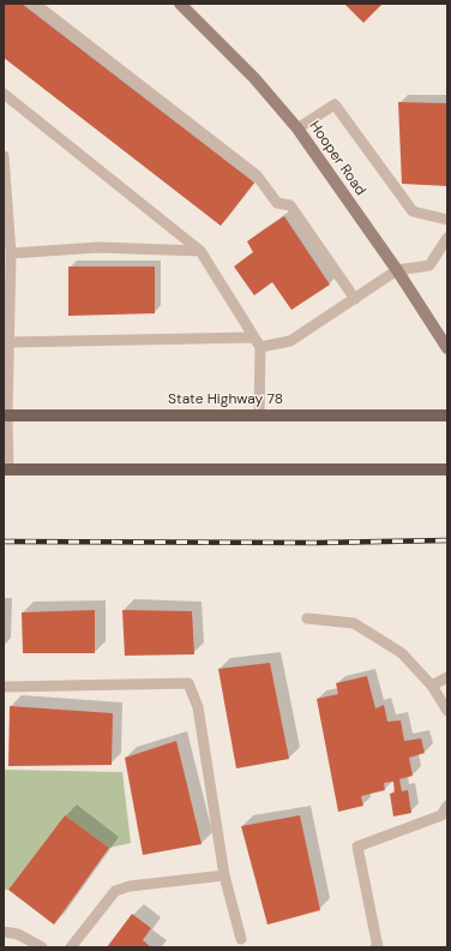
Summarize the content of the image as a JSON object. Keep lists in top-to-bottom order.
{
  "streets": {
    "main road": ["State Highway 78"],
    "street": ["Hooper Road"]
  }
}
